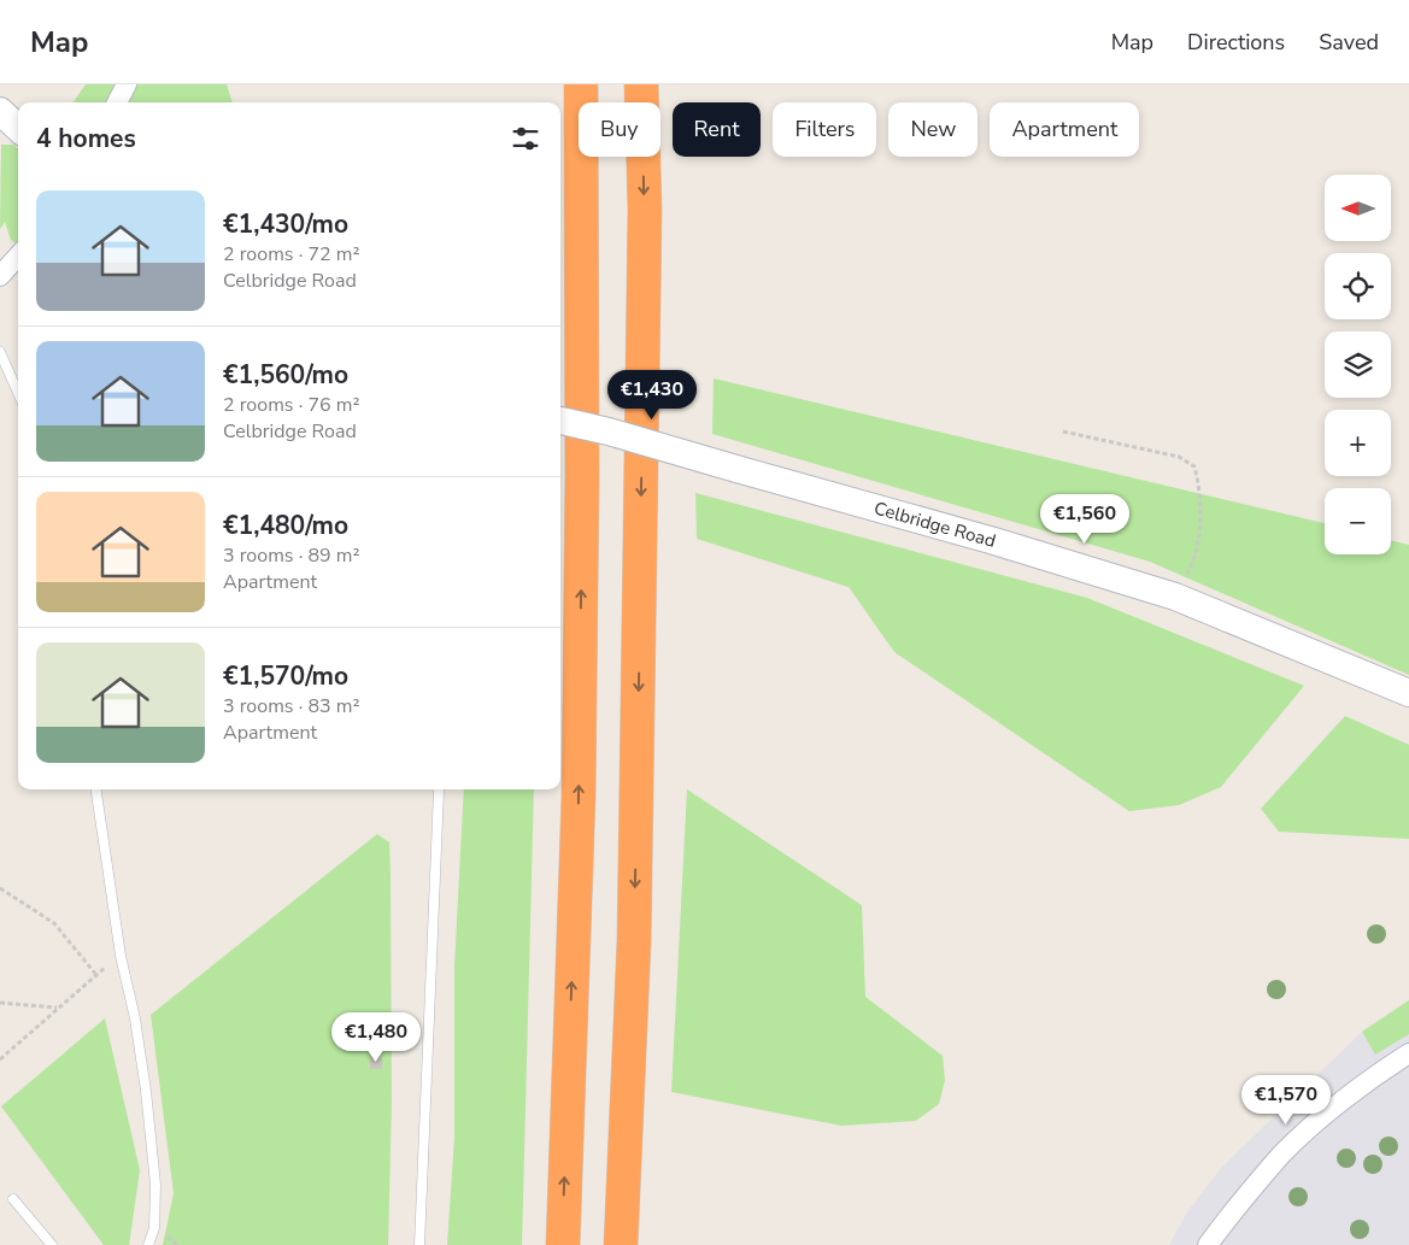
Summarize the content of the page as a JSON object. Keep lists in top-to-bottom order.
{
  "streets": {
    "main road": ["Celbridge Road"]
  },
  "north": "left",
  "page": {
    "header": "Map",
    "nav": ["Map", "Directions", "Saved"],
    "chip": [
      "Buy",
      "Rent",
      "Filters",
      "New",
      "Apartment"
    ],
    "heading": "4 homes",
    "map_buttons": ["+", "−"],
    "list": [
      {
        "name": "€1,430/mo",
        "note": "2 rooms · 72 m² · Celbridge Road"
      },
      {
        "name": "€1,560/mo",
        "note": "2 rooms · 76 m² · Celbridge Road"
      },
      {
        "name": "€1,480/mo",
        "note": "3 rooms · 89 m² · Apartment"
      },
      {
        "name": "€1,570/mo",
        "note": "3 rooms · 83 m² · Apartment"
      }
    ],
    "price": [
      "€1,430",
      "€1,560",
      "€1,480",
      "€1,570"
    ]
  }
}
